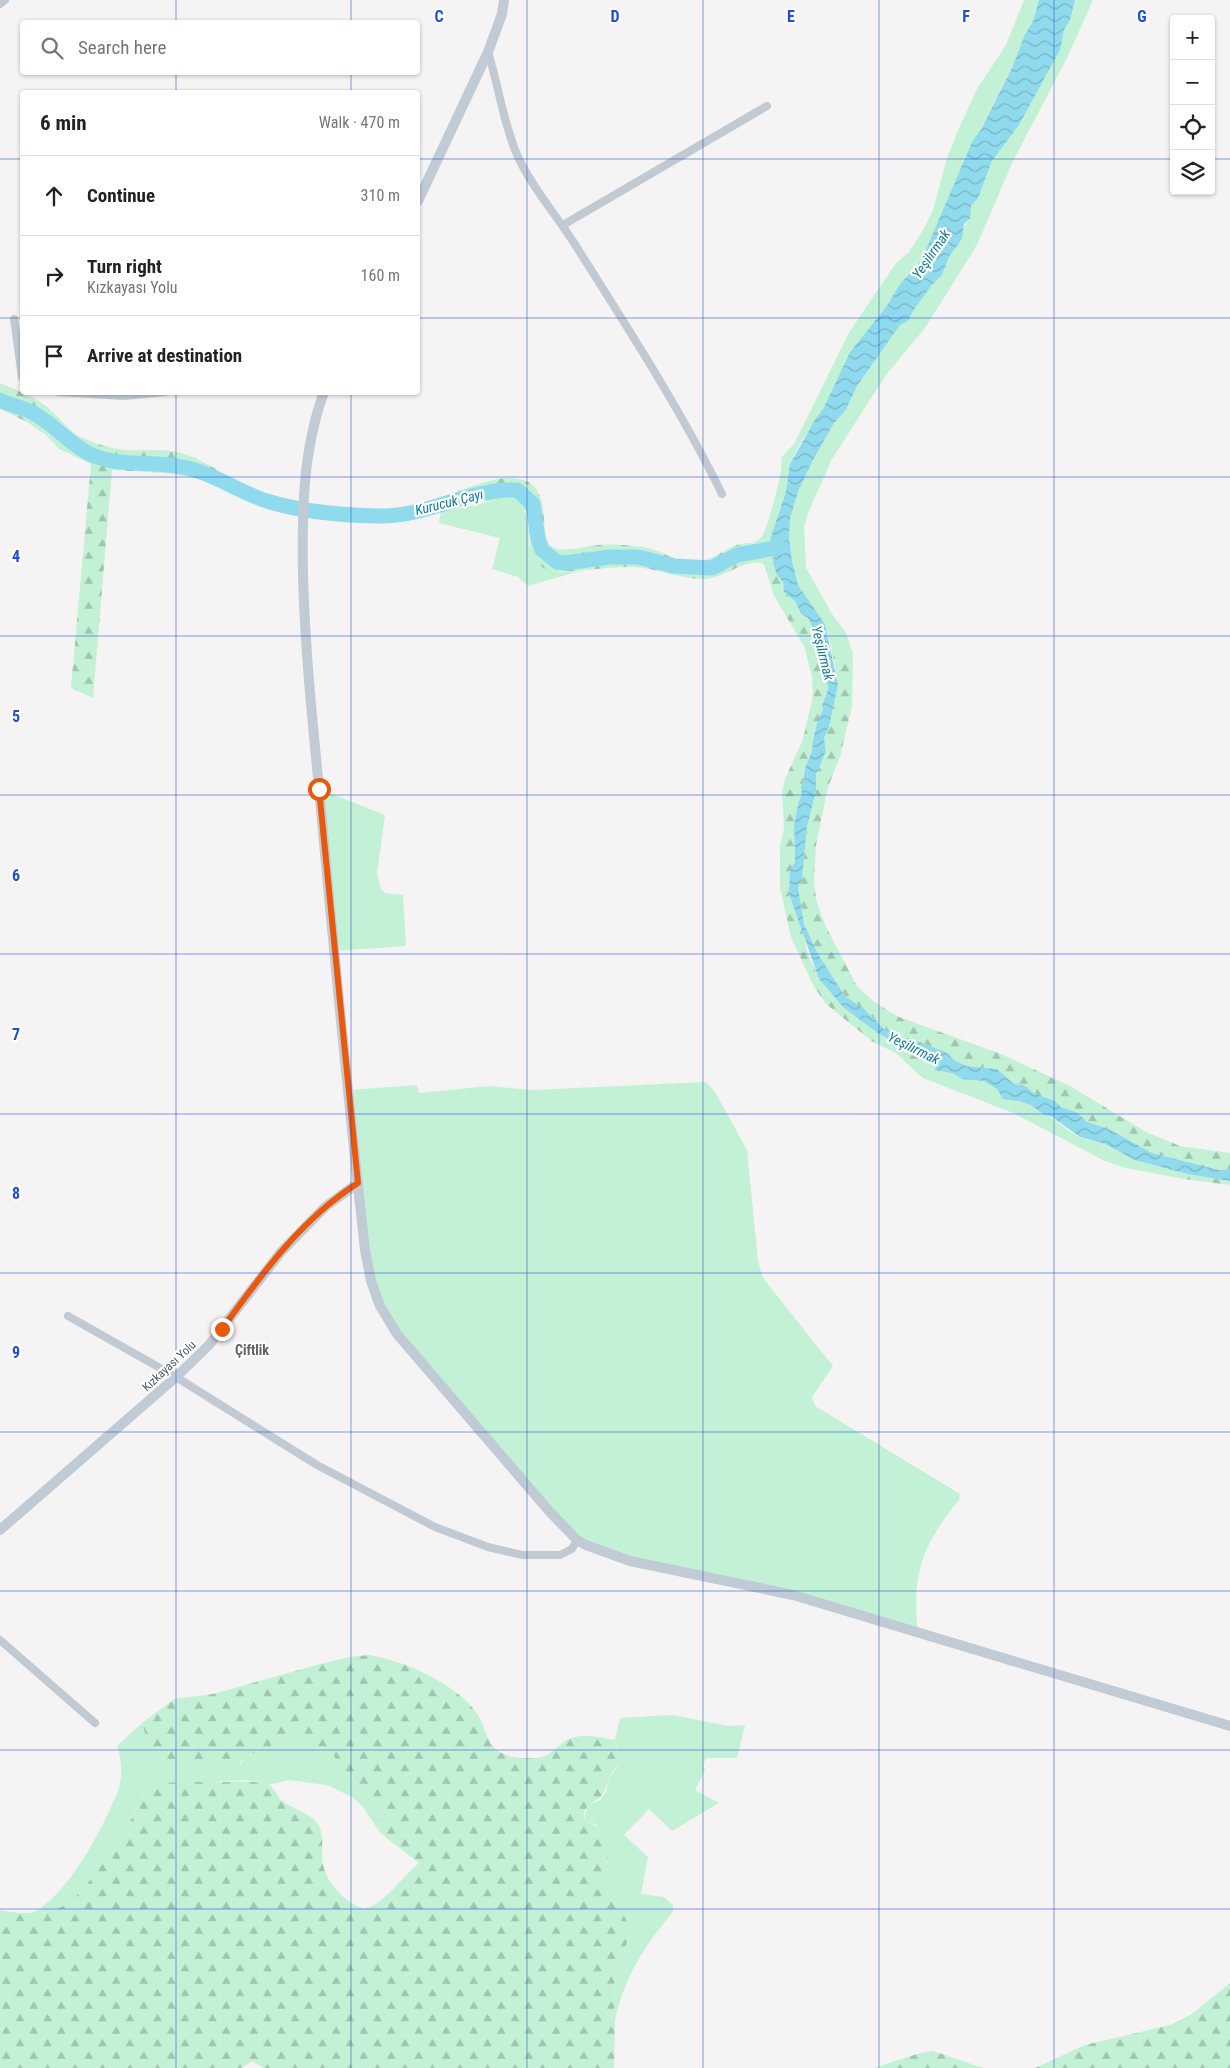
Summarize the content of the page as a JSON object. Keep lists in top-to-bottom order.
{
  "streets": {
    "street": ["Kızkayası Yolu"]
  },
  "districts": ["Çiftlik"],
  "water": ["Yeşilırmak", "Kurucuk Çayı"],
  "page": {
    "map_buttons": ["+", "−"],
    "search": "Search here",
    "heading": ["6 min", "Walk · 470 m"],
    "list": [
      ["Continue", "310 m"],
      ["Turn right", "Kızkayası Yolu", "160 m"],
      "Arrive at destination"
    ]
  },
  "grid": {
    "columns": [
      "C",
      "D",
      "E",
      "F",
      "G"
    ],
    "rows": [
      "4",
      "5",
      "6",
      "7",
      "8",
      "9"
    ]
  }
}
